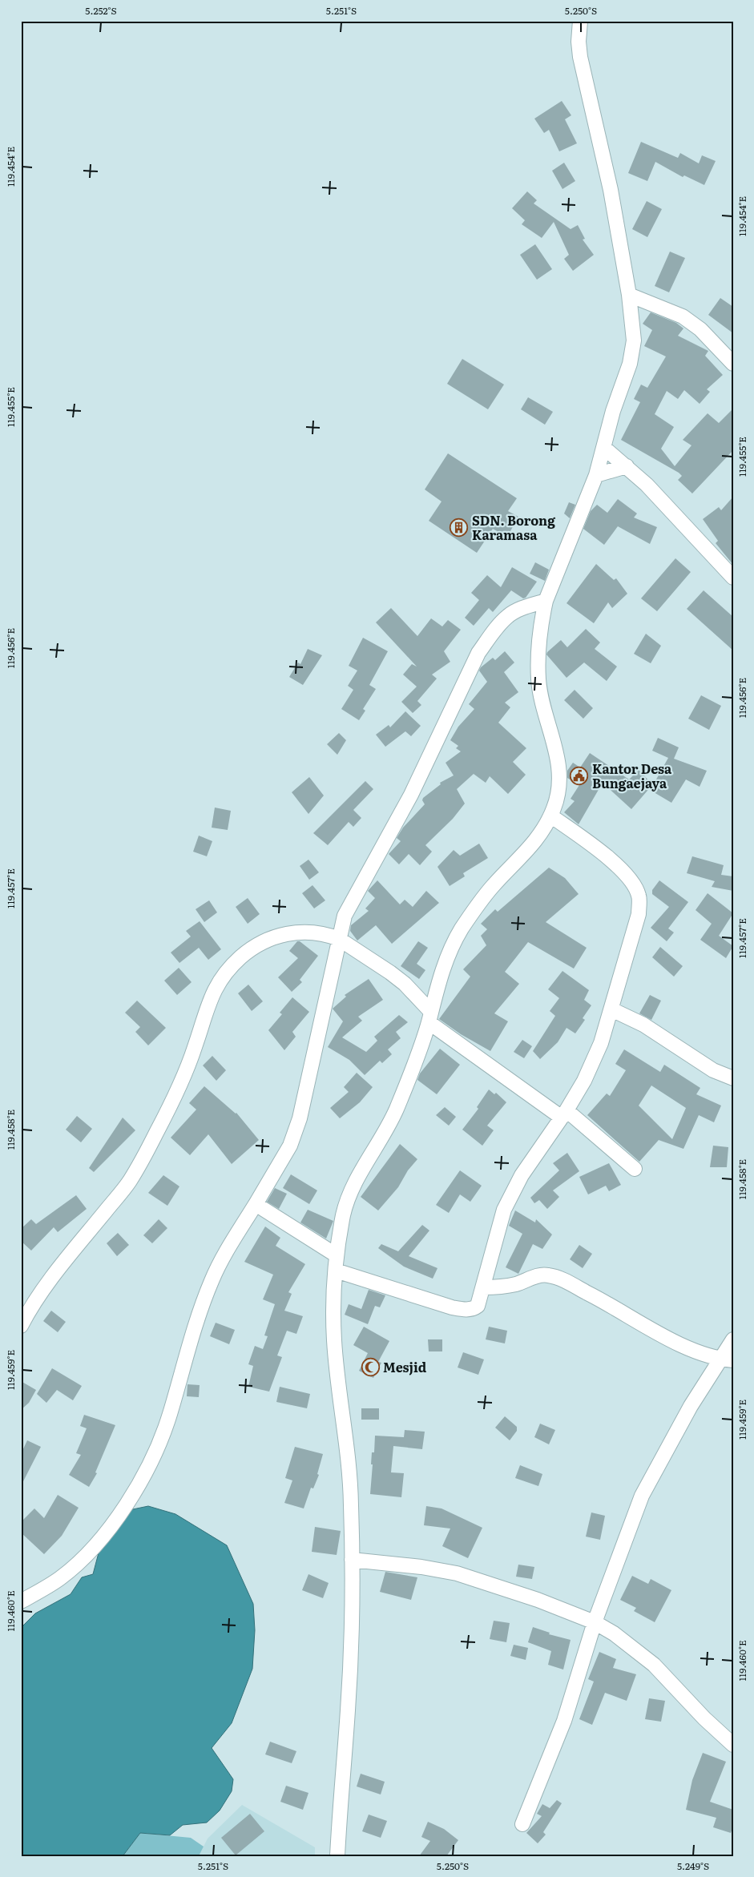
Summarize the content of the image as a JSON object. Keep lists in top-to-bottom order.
{
  "places": {
    "building": ["SDN. Borong Karamasa"],
    "public building": ["Kantor Desa Bungaejaya"],
    "mosque": ["Mesjid"]
  },
  "coordinates": [
    "5.252°S",
    "5.251°S",
    "5.250°S",
    "119.454°E",
    "119.455°E",
    "119.456°E",
    "119.457°E",
    "119.458°E",
    "119.459°E",
    "119.460°E",
    "5.249°S"
  ]
}
